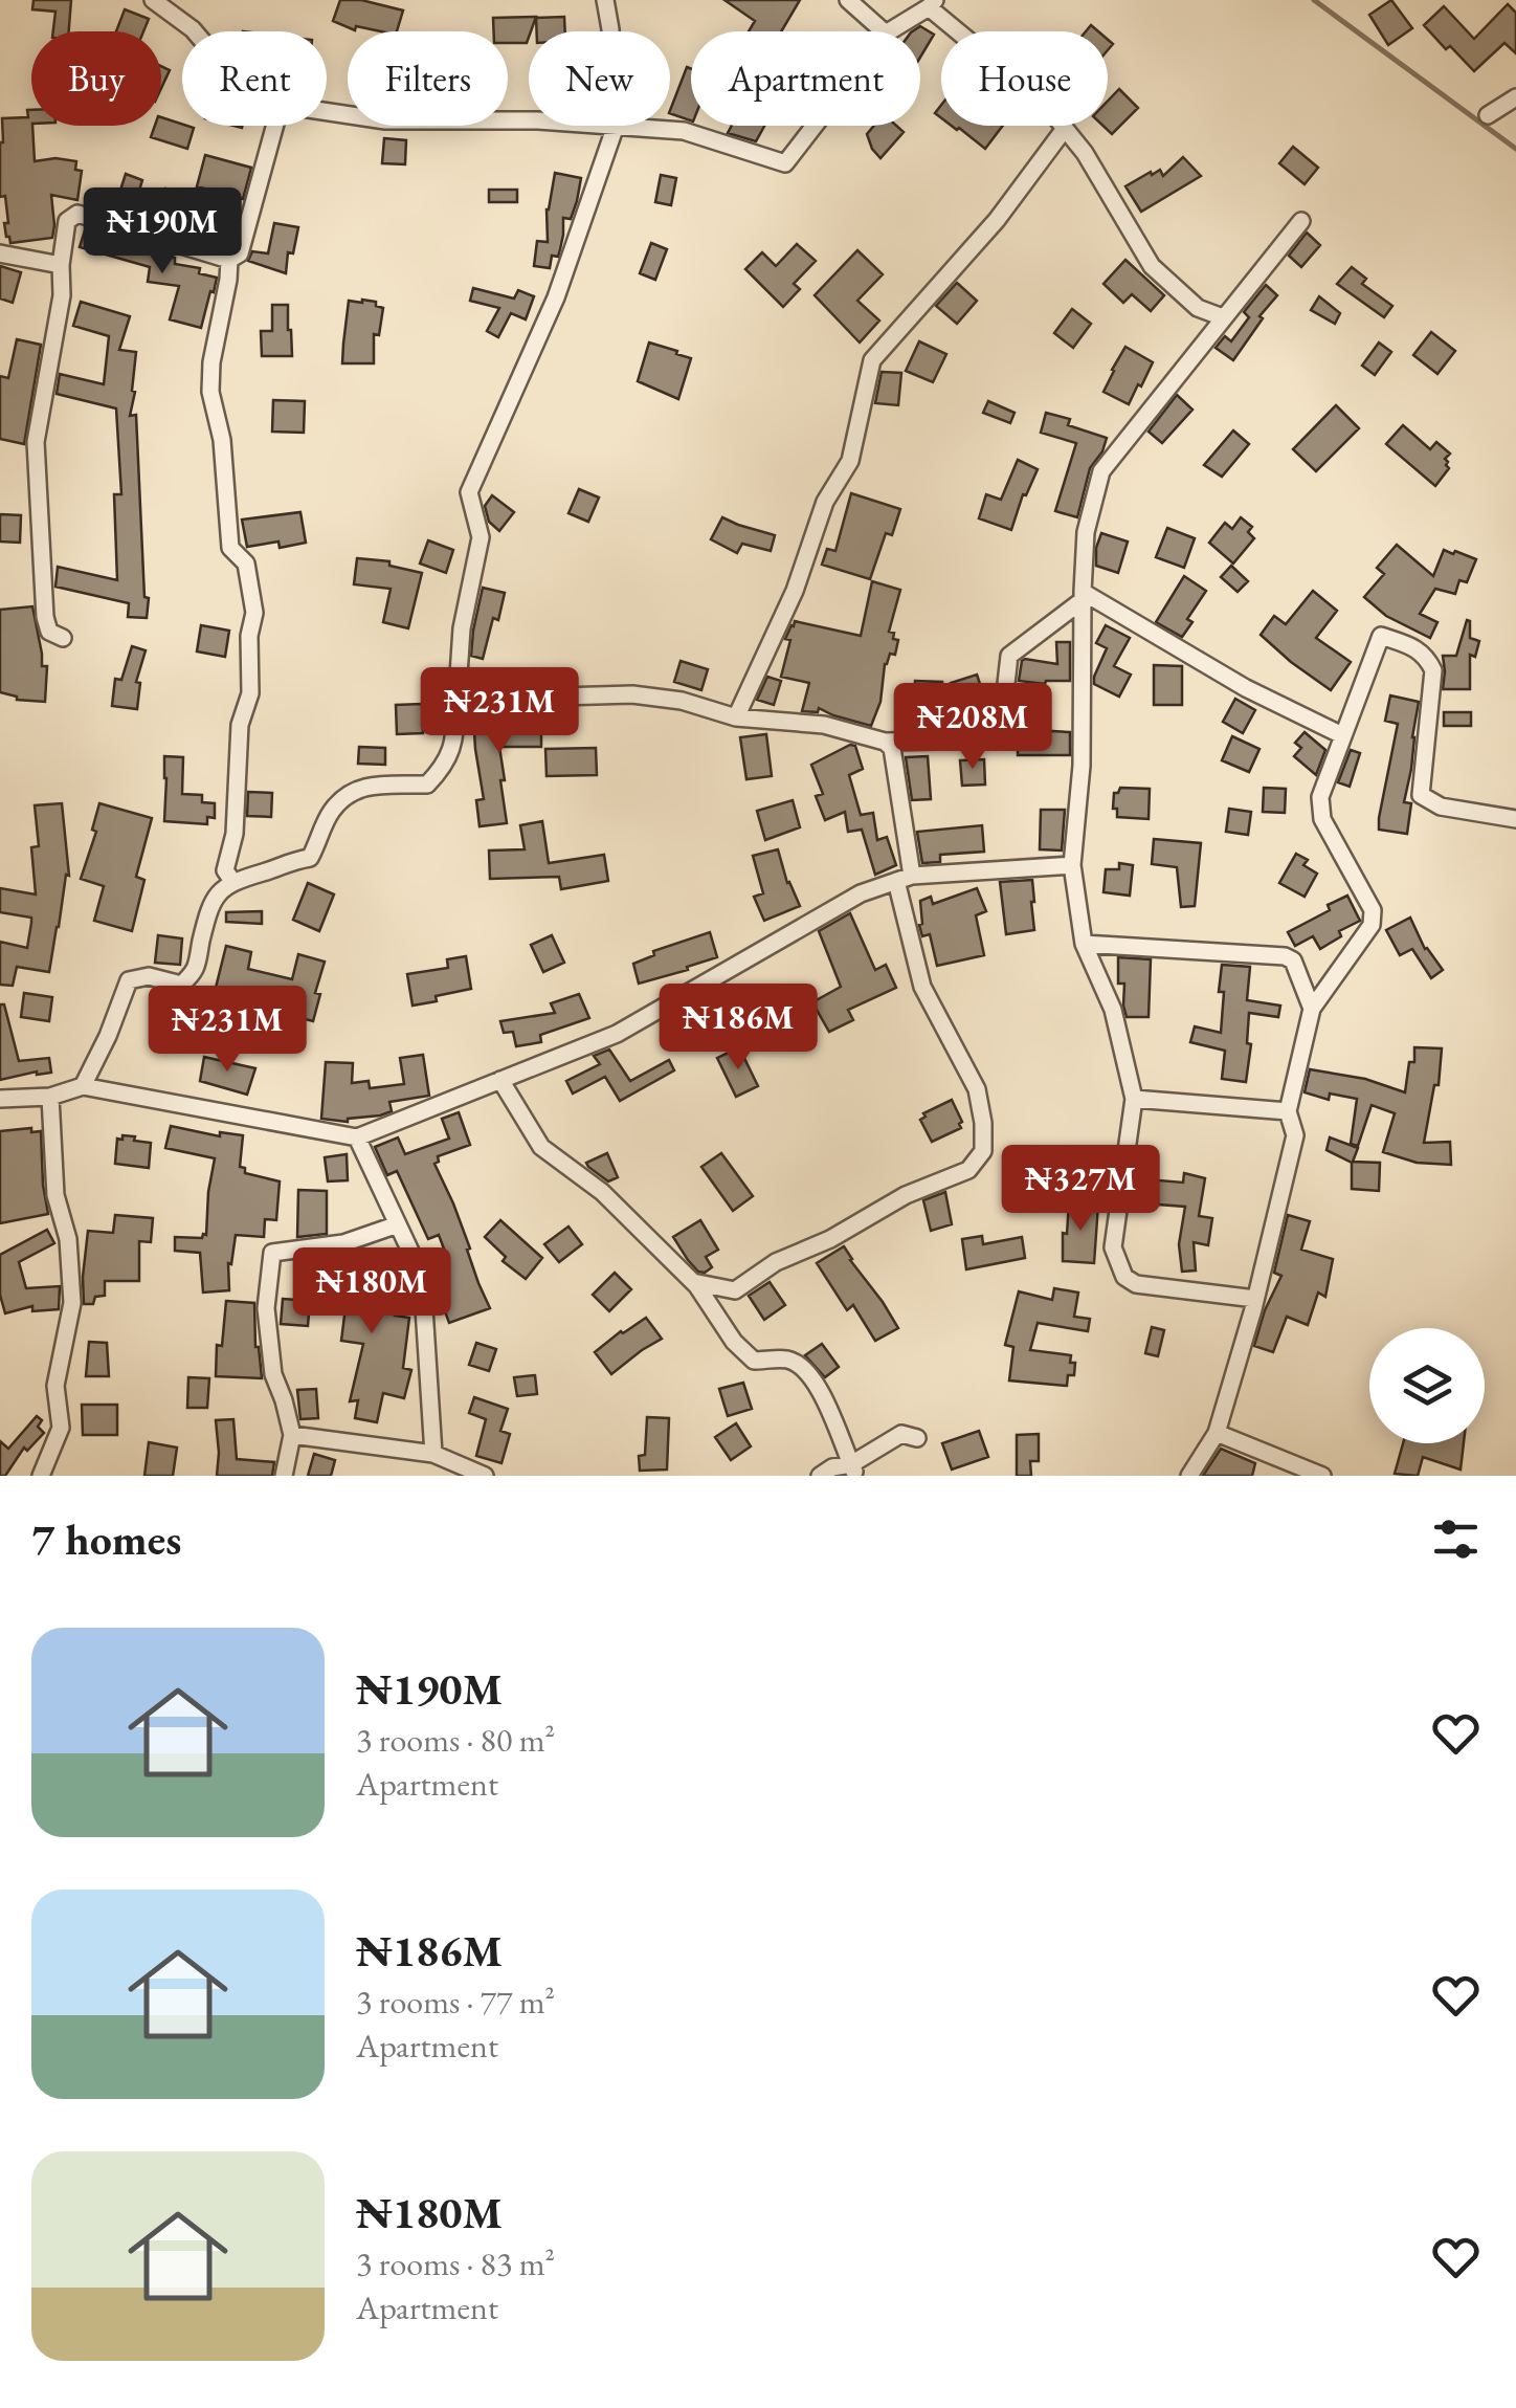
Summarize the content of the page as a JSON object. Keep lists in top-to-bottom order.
{
  "page": {
    "chip": [
      "Buy",
      "Rent",
      "Filters",
      "New",
      "Apartment",
      "House"
    ],
    "price": [
      "₦190M",
      "₦231M",
      "₦208M",
      "₦186M",
      "₦231M",
      "₦327M",
      "₦180M"
    ],
    "heading": "7 homes",
    "list": [
      {
        "name": "₦190M",
        "note": "3 rooms · 80 m² · Apartment"
      },
      {
        "name": "₦186M",
        "note": "3 rooms · 77 m² · Apartment"
      },
      {
        "name": "₦180M",
        "note": "3 rooms · 83 m² · Apartment"
      }
    ]
  }
}
